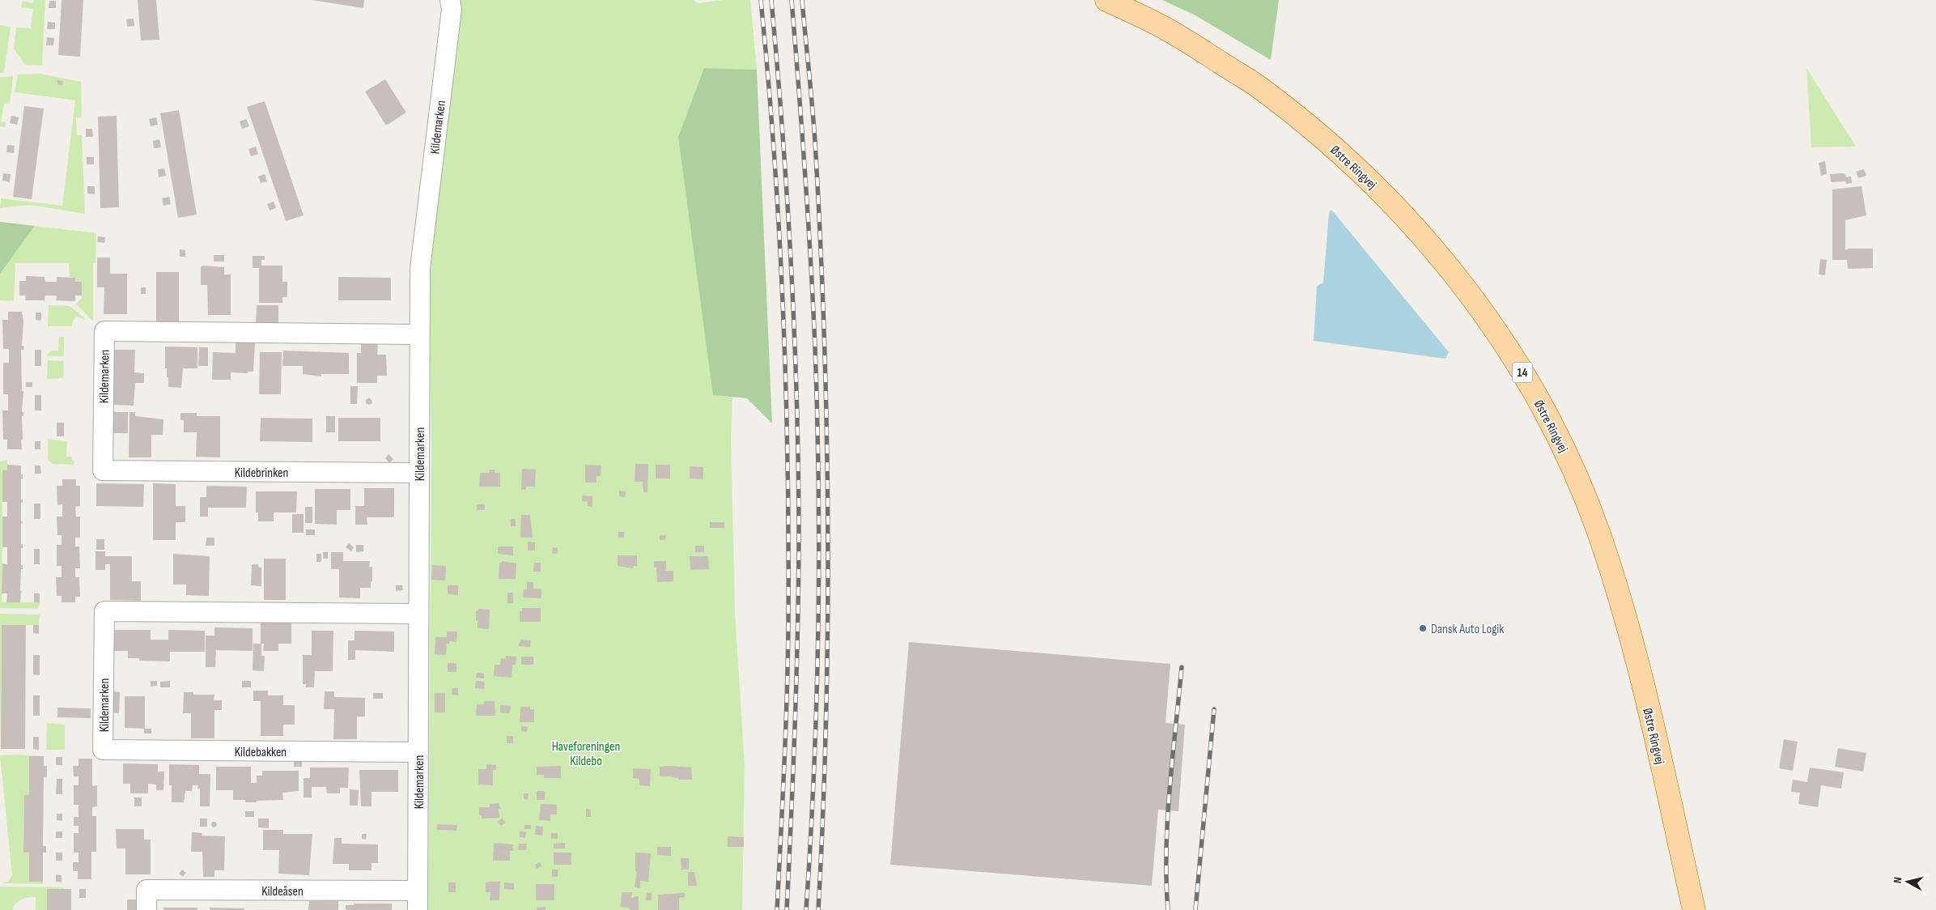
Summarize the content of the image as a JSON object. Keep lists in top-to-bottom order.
{
  "streets": {
    "main road": ["Østre Ringvej", "14"],
    "street": [
      "Kildemarken",
      "Kildebrinken",
      "Kildebakken",
      "Kildeåsen"
    ]
  },
  "crossings": [
    ["Kildemarken", "Kildebrinken"],
    ["Kildemarken", "Kildebakken"],
    ["Kildemarken", "Kildeåsen"]
  ],
  "parks": ["Haveforeningen Kildebo"],
  "places": ["Dansk Auto Logik"],
  "north": "left"
}
